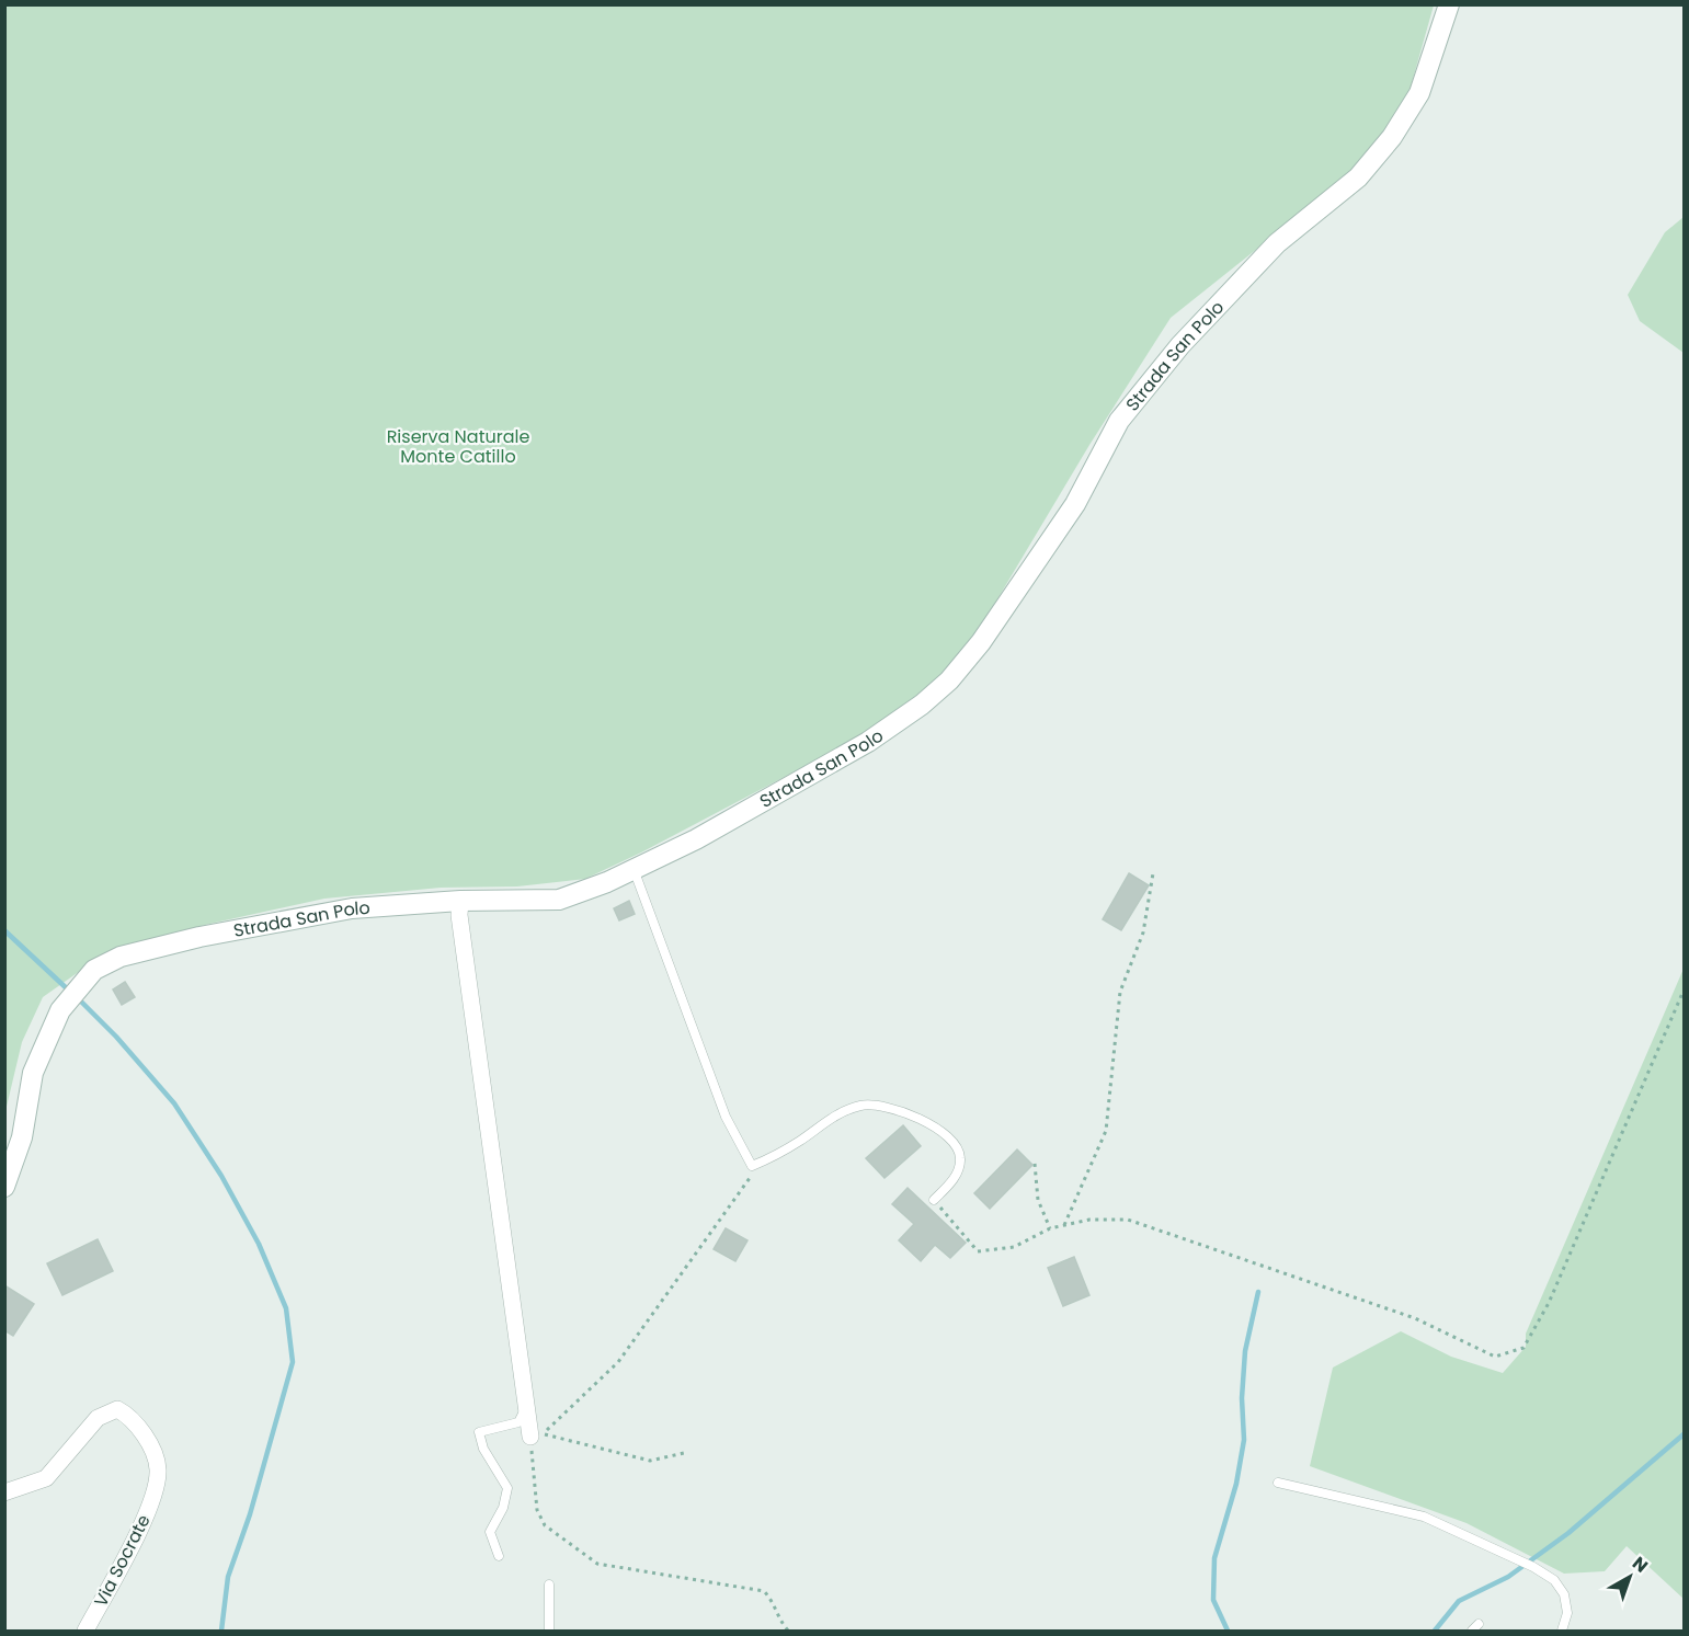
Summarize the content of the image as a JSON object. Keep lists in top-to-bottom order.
{
  "streets": {
    "street": ["Strada San Polo", "Via Socrate"]
  },
  "parks": ["Riserva Naturale Monte Catillo"],
  "north": "top right"
}
